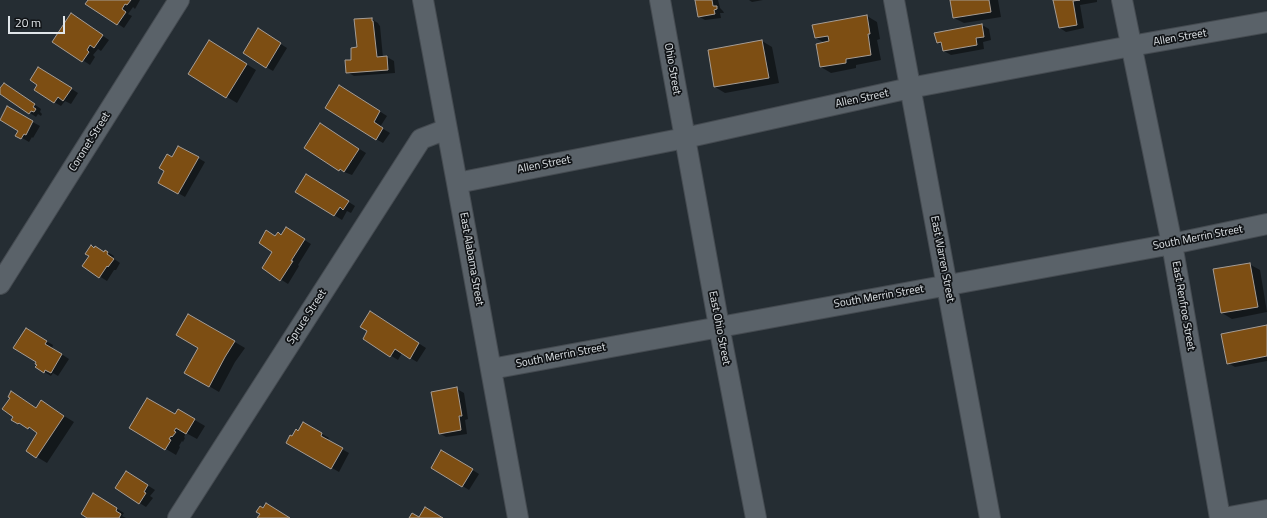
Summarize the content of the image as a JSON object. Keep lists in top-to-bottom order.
{
  "streets": {
    "street": [
      "Allen Street",
      "Ohio Street",
      "Coronet Street",
      "South Merrin Street",
      "East Alabama Street",
      "East Warren Street",
      "East Renfroe Street",
      "Spruce Street",
      "East Ohio Street"
    ]
  },
  "crossings": [
    ["Allen Street", "Ohio Street"],
    ["Allen Street", "East Alabama Street"],
    ["Allen Street", "East Warren Street"],
    ["Allen Street", "East Renfroe Street"],
    ["Allen Street", "East Ohio Street"],
    ["Ohio Street", "East Ohio Street"],
    ["South Merrin Street", "East Alabama Street"],
    ["South Merrin Street", "East Warren Street"],
    ["South Merrin Street", "East Renfroe Street"],
    ["South Merrin Street", "East Ohio Street"],
    ["East Alabama Street", "Spruce Street"]
  ],
  "scale_bar": "20 m"
}
